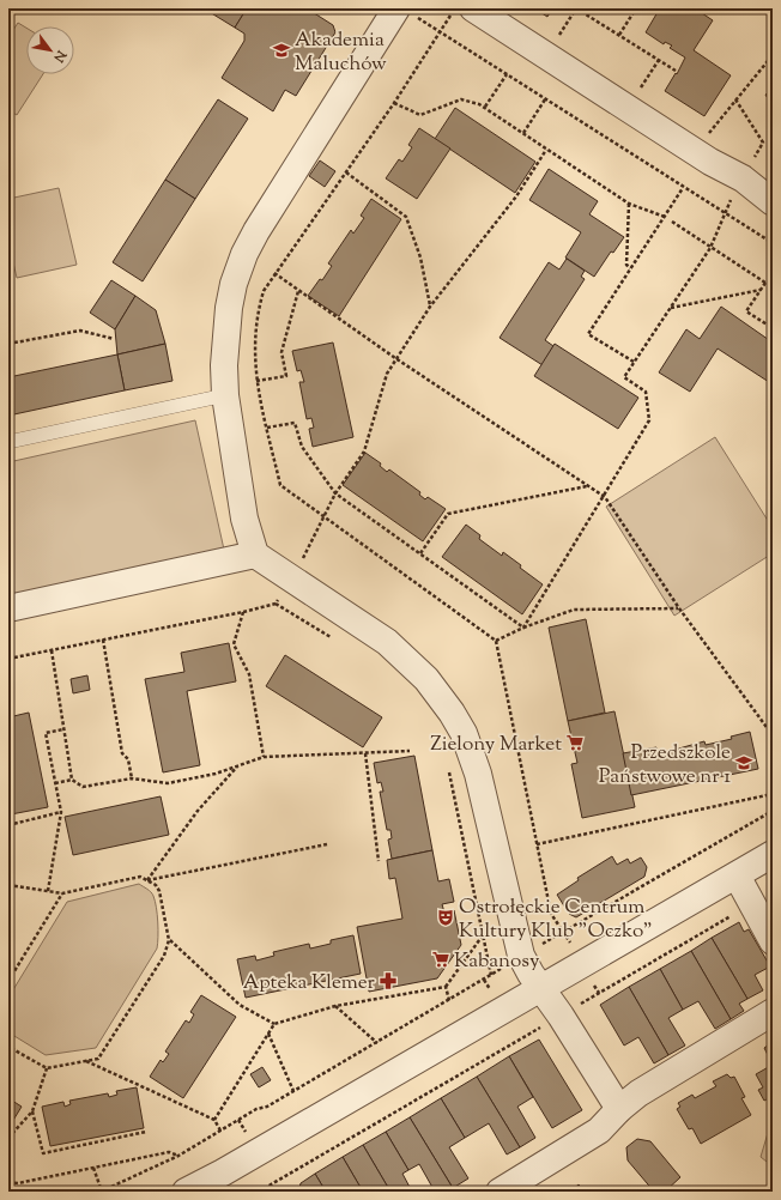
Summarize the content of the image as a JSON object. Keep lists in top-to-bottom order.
{
  "places": {
    "school or university": ["Akademia Maluchów", "Przedszkole Państwowe nr 1"],
    "supermarket": ["Zielony Market", "Kabanosy"],
    "theatre": ["Ostrołęckie Centrum Kultury Klub \"Oczko\""],
    "pharmacy": ["Apteka Klemer"]
  },
  "north": "bottom right"
}
